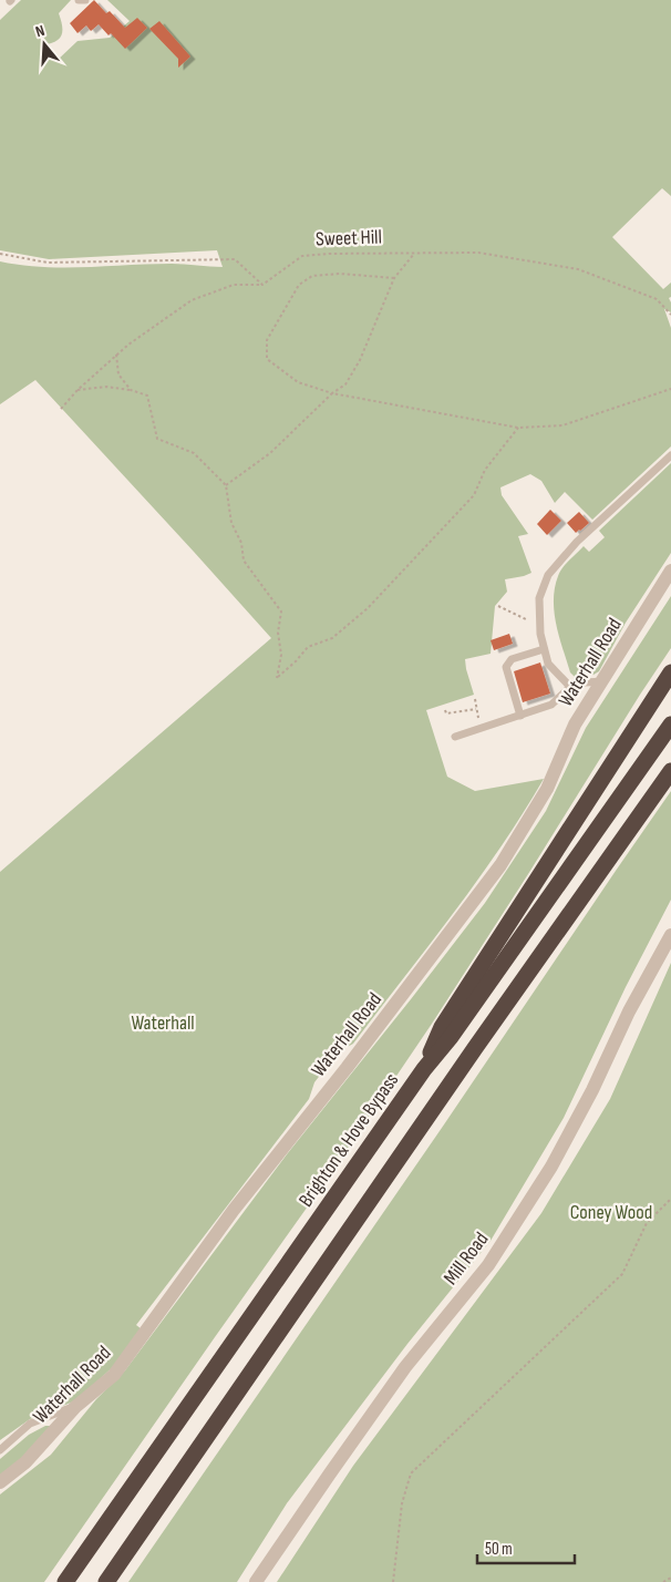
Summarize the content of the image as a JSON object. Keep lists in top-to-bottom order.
{
  "streets": {
    "highway": ["Brighton & Hove Bypass"],
    "street": ["Waterhall Road", "Mill Road"],
    "path": ["Sweet Hill"]
  },
  "parks": ["Waterhall", "Coney Wood"],
  "scale_bar": "50 m",
  "north": "top"
}
